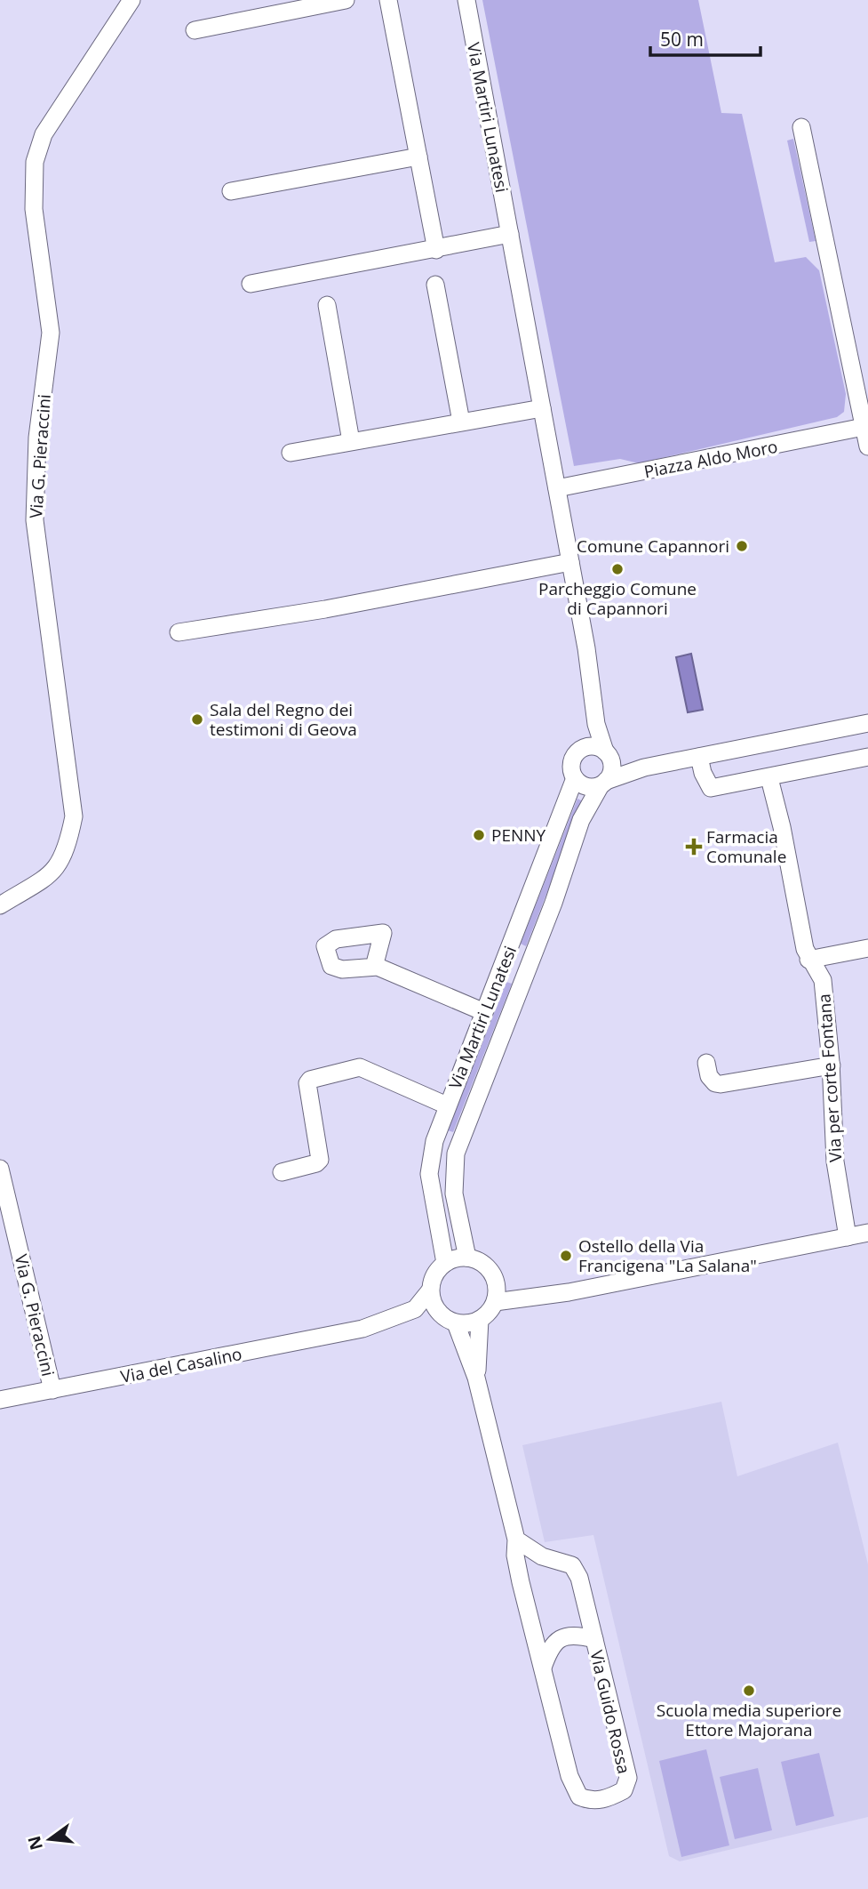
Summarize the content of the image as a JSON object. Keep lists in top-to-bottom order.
{
  "streets": {
    "street": [
      "Via Martiri Lunatesi",
      "Via G. Pieraccini",
      "Piazza Aldo Moro",
      "Via per corte Fontana",
      "Via del Casalino",
      "Via Guido Rossa"
    ]
  },
  "crossings": [
    ["Via Martiri Lunatesi", "Piazza Aldo Moro"],
    ["Via Martiri Lunatesi", "Via del Casalino"],
    ["Via Martiri Lunatesi", "Via Guido Rossa"],
    ["Via G. Pieraccini", "Via del Casalino"],
    ["Via del Casalino", "Via Guido Rossa"]
  ],
  "places": {
    "other": [
      "Comune Capannori",
      "Parcheggio Comune di Capannori",
      "Sala del Regno dei testimoni di Geova",
      "PENNY",
      "Ostello della Via Francigena \"La Salana\"",
      "Scuola media superiore Ettore Majorana"
    ],
    "health": ["Farmacia Comunale"]
  },
  "scale_bar": "50 m",
  "north": "left"
}
